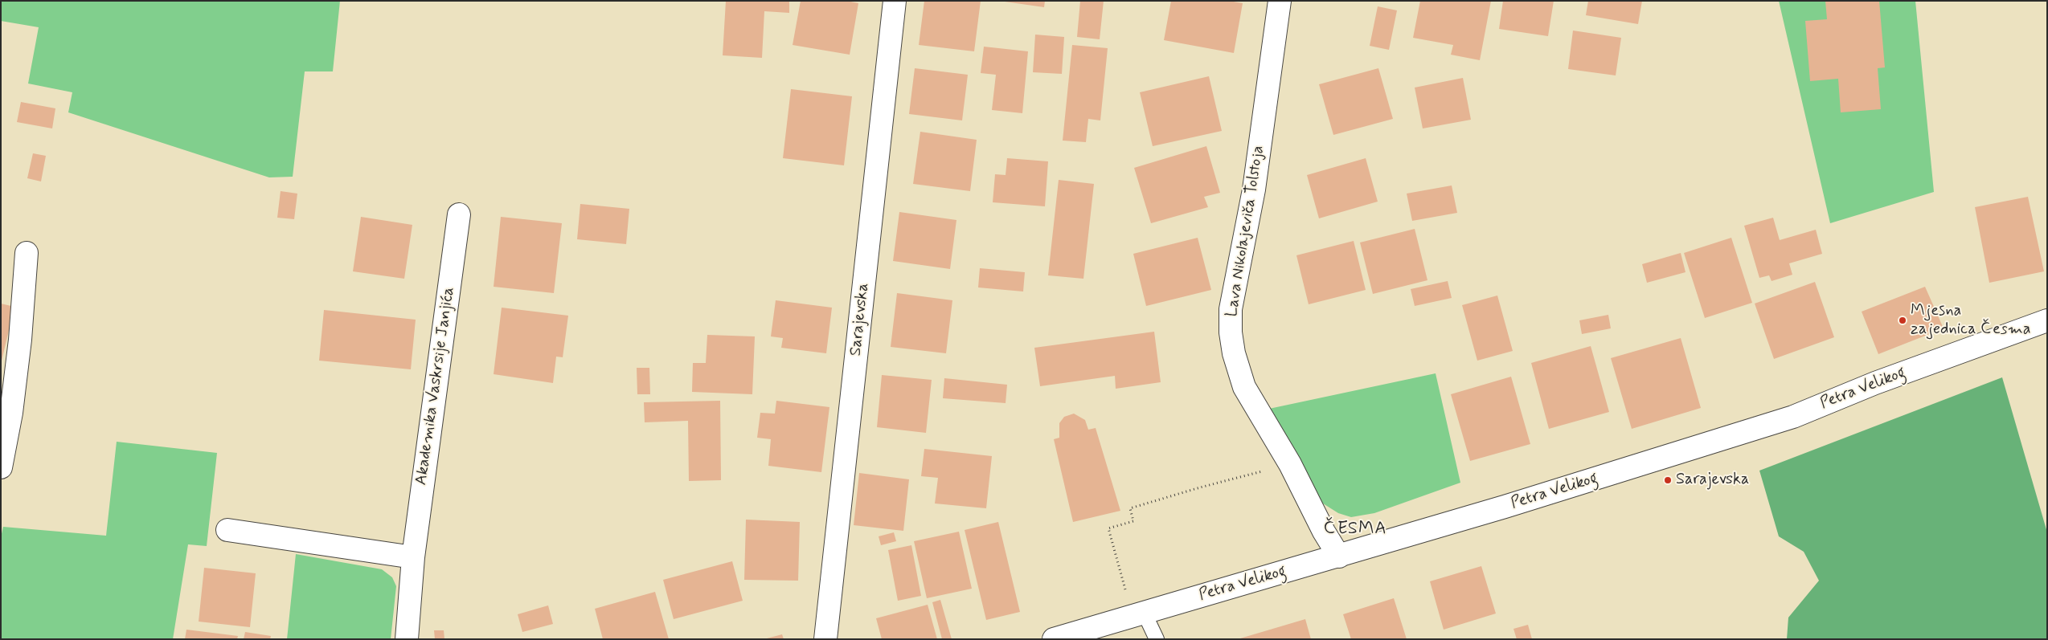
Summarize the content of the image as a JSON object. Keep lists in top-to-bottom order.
{
  "streets": {
    "street": [
      "Lava Nikolajeviča Tolstoja",
      "Sarajevska",
      "Akademika Vaskrsije Janjića",
      "Petra Velikog"
    ]
  },
  "crossings": [
    ["Lava Nikolajeviča Tolstoja", "Petra Velikog"]
  ],
  "districts": ["ČESMA"],
  "places": ["Mjesna zajednica Česma", "Sarajevska"]
}
